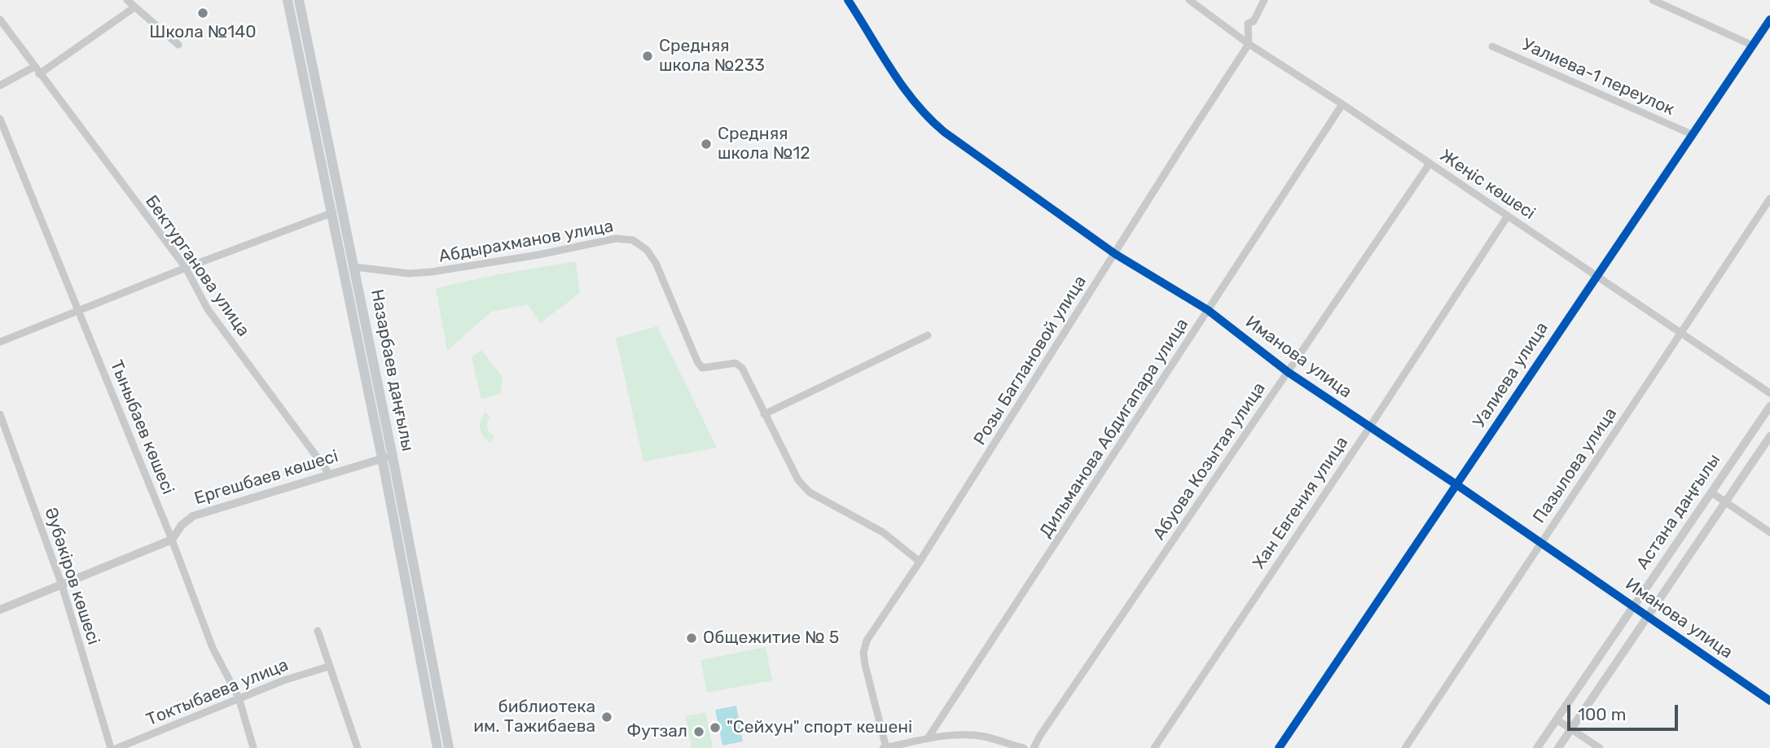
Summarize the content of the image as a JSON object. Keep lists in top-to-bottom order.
{
  "streets": {
    "main road": ["Назарбаев даңғылы"],
    "street": [
      "Уалиева-1 переулок",
      "Жеңіс көшесі",
      "Абдырахманов улица",
      "Бектурганова улица",
      "Иманова улица",
      "Розы Баглановой улица",
      "Уалиева улица",
      "Тыныбаев көшесі",
      "Дильманова Абдигапара улица",
      "Абуова Козытая улица",
      "Пазылова улица",
      "Ергешбаев көшесі",
      "Хан Евгения улица",
      "Астана даңғылы",
      "Әубәкіров көшесі",
      "Токтыбаева улица"
    ]
  },
  "crossings": [
    ["Уалиева-1 переулок", "Уалиева улица"],
    ["Жеңіс көшесі", "Розы Баглановой улица"],
    ["Жеңіс көшесі", "Уалиева улица"],
    ["Жеңіс көшесі", "Дильманова Абдигапара улица"],
    ["Жеңіс көшесі", "Абуова Козытая улица"],
    ["Жеңіс көшесі", "Пазылова улица"],
    ["Жеңіс көшесі", "Хан Евгения улица"],
    ["Абдырахманов улица", "Розы Баглановой улица"],
    ["Абдырахманов улица", "Назарбаев даңғылы"],
    ["Бектурганова улица", "Ергешбаев көшесі"],
    ["Иманова улица", "Розы Баглановой улица"],
    ["Иманова улица", "Уалиева улица"],
    ["Иманова улица", "Дильманова Абдигапара улица"],
    ["Иманова улица", "Абуова Козытая улица"],
    ["Иманова улица", "Пазылова улица"],
    ["Иманова улица", "Хан Евгения улица"],
    ["Иманова улица", "Астана даңғылы"],
    ["Назарбаев даңғылы", "Ергешбаев көшесі"],
    ["Тыныбаев көшесі", "Ергешбаев көшесі"],
    ["Тыныбаев көшесі", "Токтыбаева улица"],
    ["Ергешбаев көшесі", "Әубәкіров көшесі"]
  ],
  "places": [
    "Школа №140",
    "Средняя школа №233",
    "Средняя школа №12",
    "Общежитие № 5",
    "библиотека им. Тажибаева",
    "\"Сейхун\" спорт кешені",
    "Футзал"
  ],
  "scale_bar": "100 m"
}
